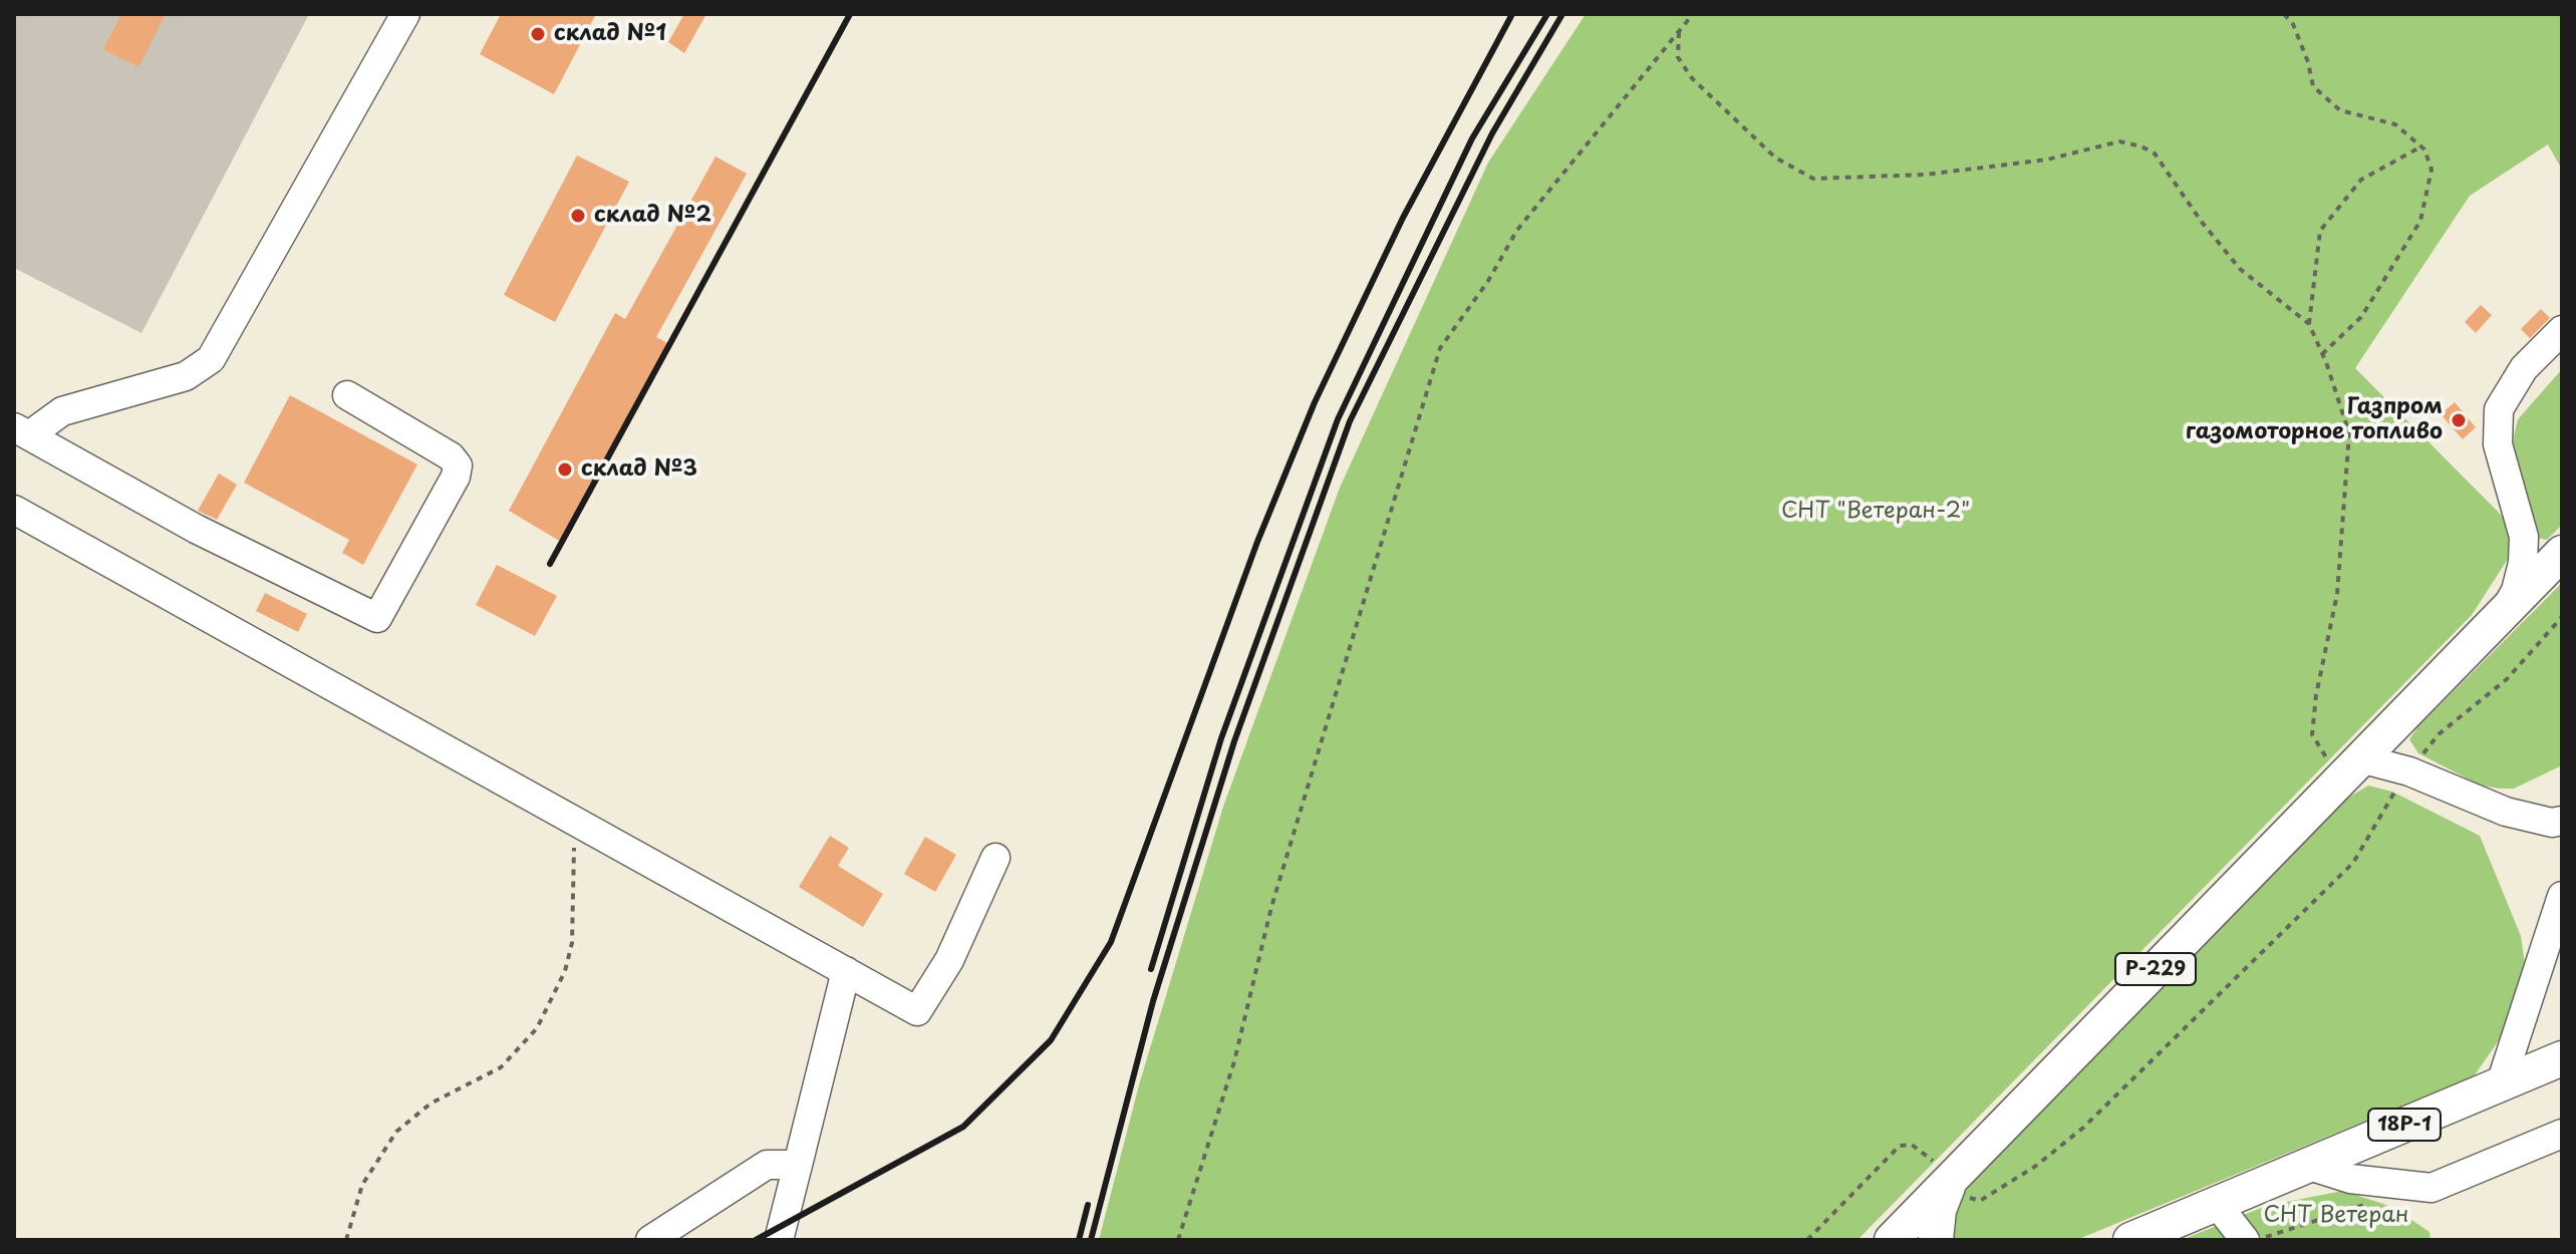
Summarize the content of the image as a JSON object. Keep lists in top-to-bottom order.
{
  "streets": {
    "main road": ["Р-229", "18Р-1"]
  },
  "parks": ["СНТ \"Ветеран-2\"", "СНТ Ветеран"],
  "places": [
    "склад №1",
    "склад №2",
    "Газпром газомоторное топливо",
    "склад №3"
  ]
}
